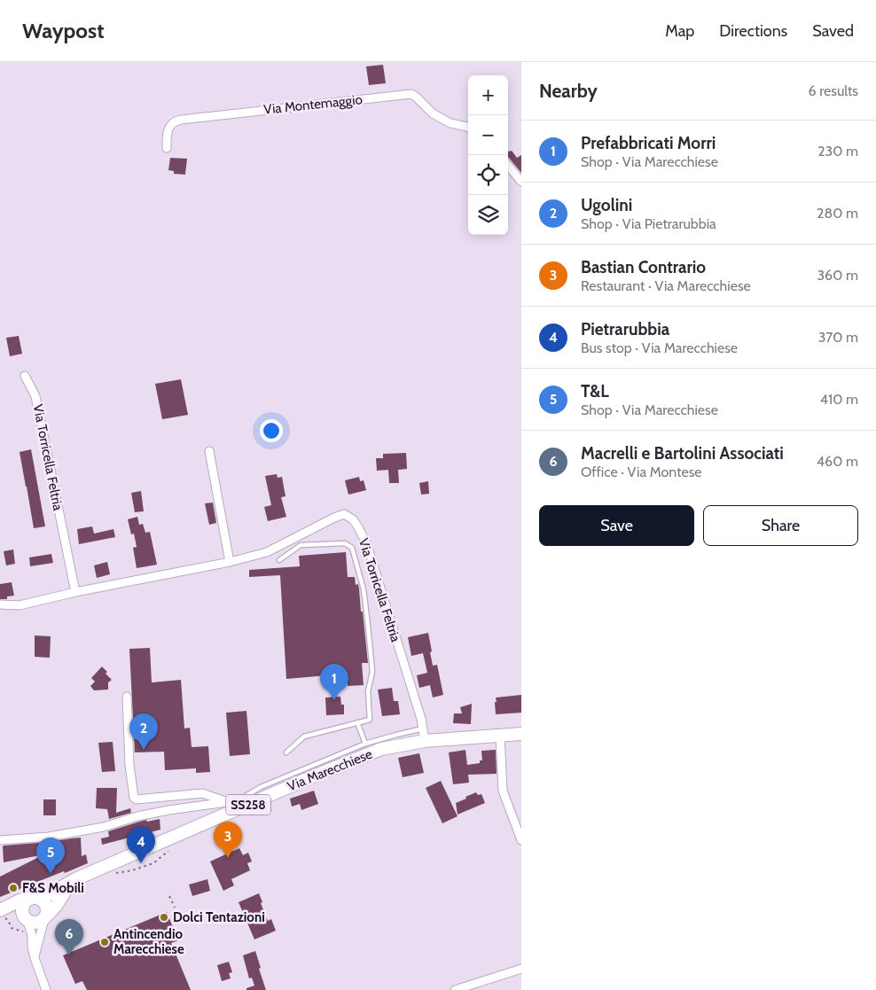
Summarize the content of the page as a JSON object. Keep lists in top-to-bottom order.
{
  "streets": {
    "main road": ["Via Marecchiese", "SS258"],
    "street": ["Via Montemaggio", "Via Torricella Feltria"]
  },
  "crossings": [
    ["Via Torricella Feltria", "Via Marecchiese"]
  ],
  "places": ["F&S Mobili", "Dolci Tentazioni", "Antincendio Marecchiese"],
  "page": {
    "header": "Waypost",
    "nav": ["Map", "Directions", "Saved"],
    "heading": ["Nearby", "6 results"],
    "map_buttons": ["+", "−"],
    "list": [
      {
        "mark": "1",
        "name": "Prefabbricati Morri",
        "note": "Shop · Via Marecchiese",
        "value": "230 m"
      },
      {
        "mark": "2",
        "name": "Ugolini",
        "note": "Shop · Via Pietrarubbia",
        "value": "280 m"
      },
      {
        "mark": "3",
        "name": "Bastian Contrario",
        "note": "Restaurant · Via Marecchiese",
        "value": "360 m"
      },
      {
        "mark": "4",
        "name": "Pietrarubbia",
        "note": "Bus stop · Via Marecchiese",
        "value": "370 m"
      },
      {
        "mark": "5",
        "name": "T&L",
        "note": "Shop · Via Marecchiese",
        "value": "410 m"
      },
      {
        "mark": "6",
        "name": "Macrelli e Bartolini Associati",
        "note": "Office · Via Montese",
        "value": "460 m"
      }
    ],
    "buttons": ["Save", "Share"],
    "pins": [
      "1",
      "2",
      "3",
      "4",
      "5",
      "6"
    ]
  }
}
